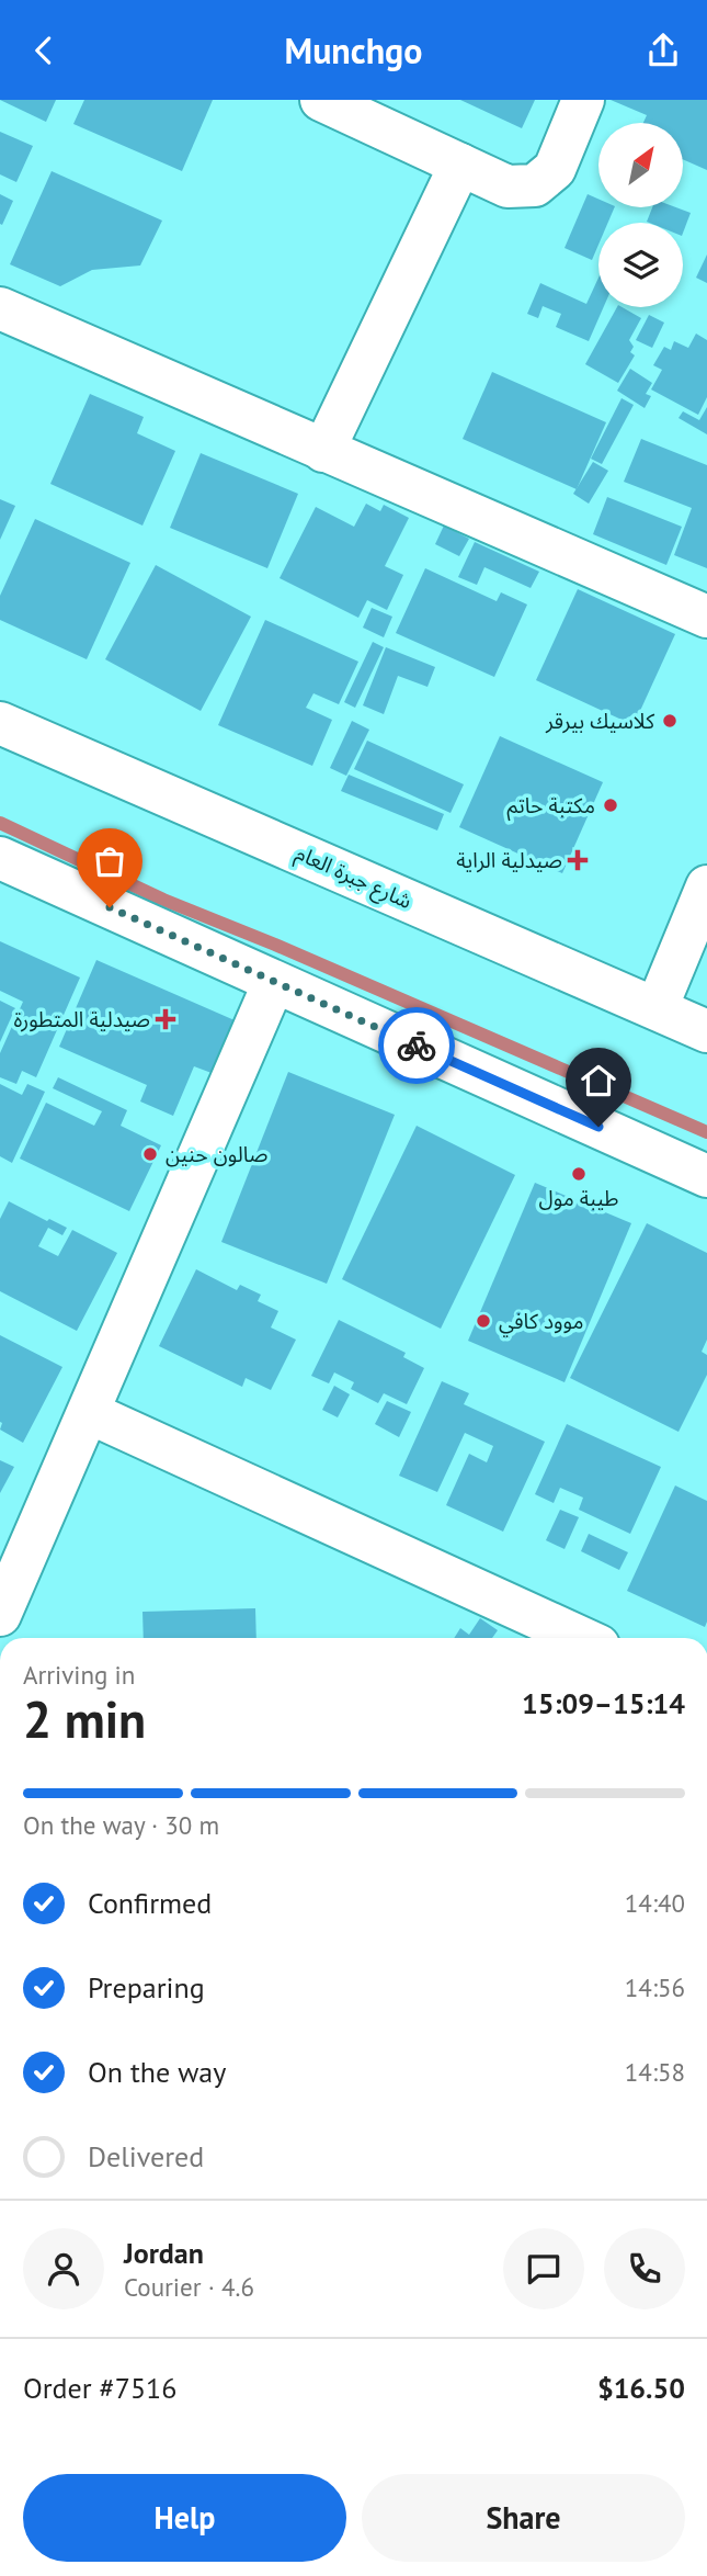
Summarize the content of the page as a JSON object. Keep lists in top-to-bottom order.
{
  "streets": {
    "street": ["شارع جبرة العام"]
  },
  "places": {
    "other": [
      "كلاسيك بيرقر",
      "مكتبة حاتم",
      "صالون حنين",
      "طيبة مول",
      "موود كافي"
    ],
    "health": ["صيدلية الراية", "صيدلية المتطورة"]
  },
  "north": "top right",
  "page": {
    "header": "Munchgo",
    "heading": ["2 min", "Arriving in", "15:09–15:14"],
    "panel": [
      "Jordan",
      "Courier · 4.6",
      "Order #7516",
      "$16.50"
    ],
    "bar": "On the way · 30 m",
    "list": [
      ["Confirmed", "14:40"],
      ["Preparing", "14:56"],
      ["On the way", "14:58"],
      "Delivered"
    ],
    "buttons": ["Help", "Share"]
  }
}
